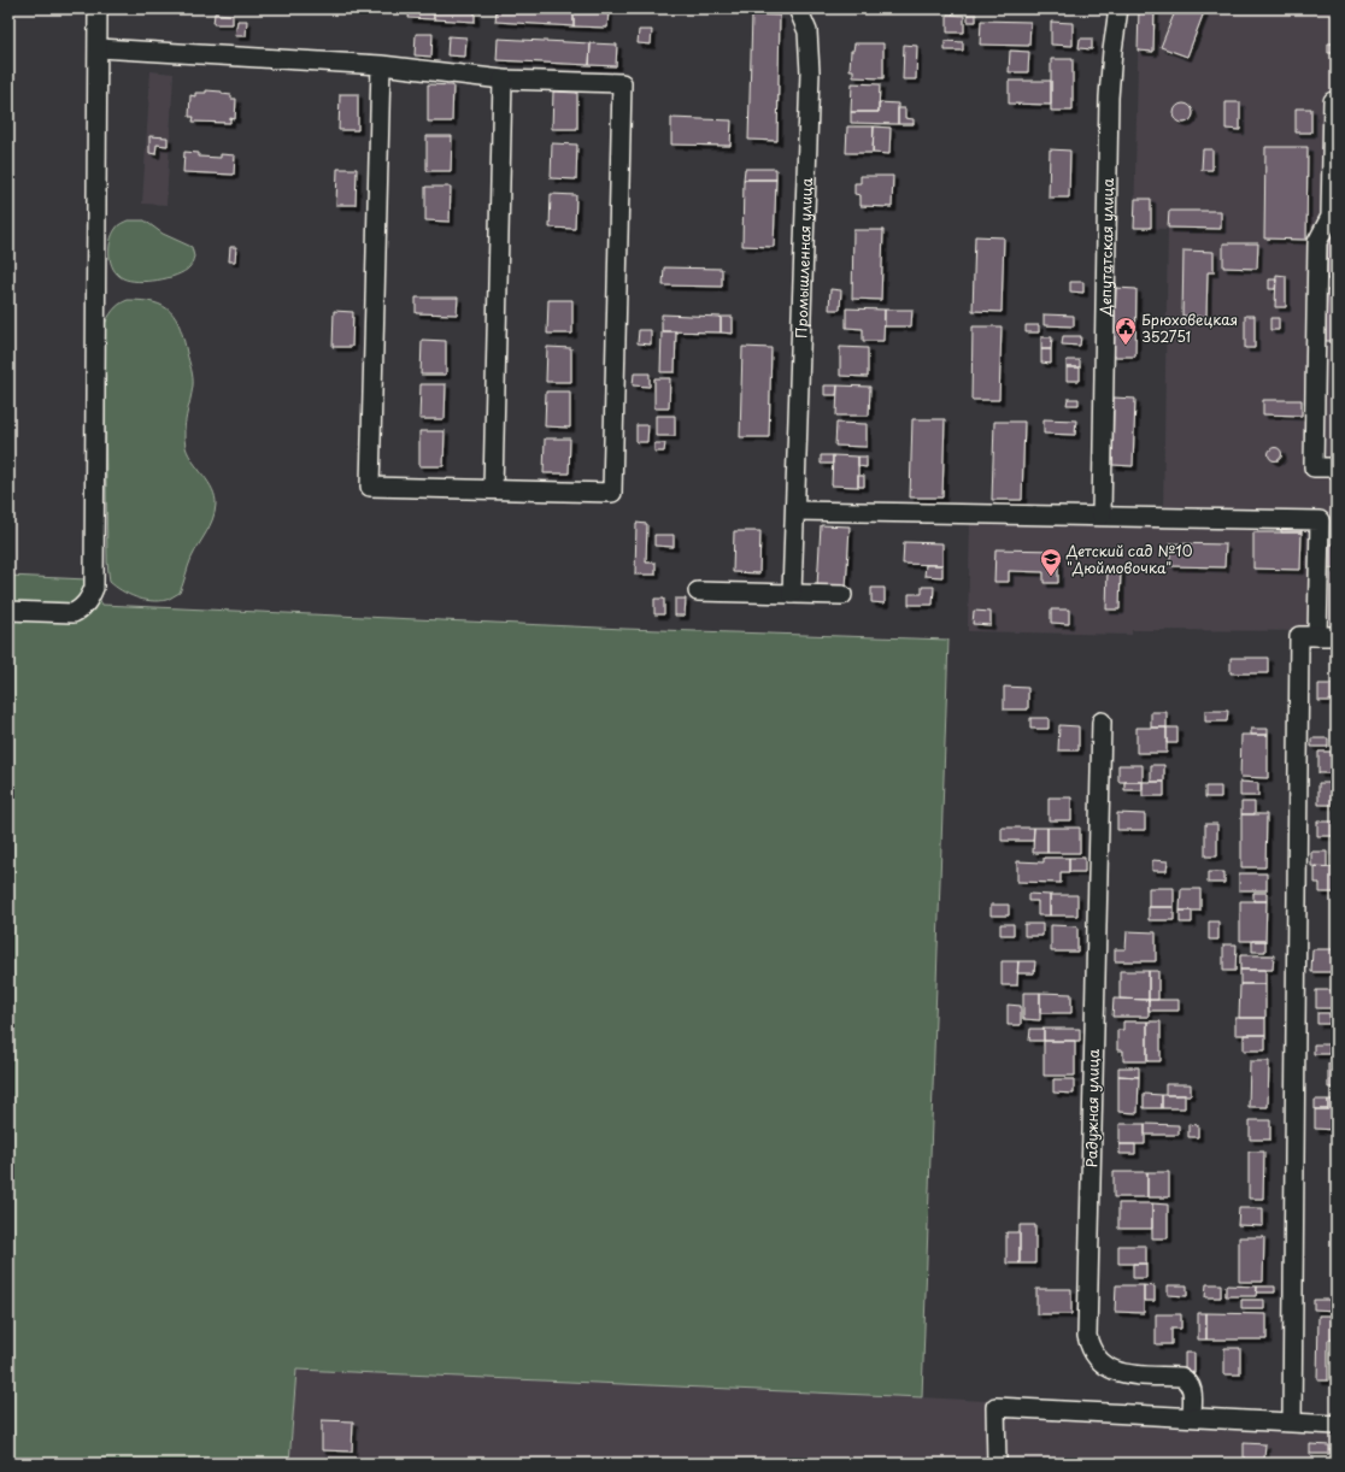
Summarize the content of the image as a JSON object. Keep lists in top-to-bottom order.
{
  "streets": {
    "street": ["Депутатская улица", "Промышленная улица", "Радужная улица"]
  },
  "places": {
    "public building": ["Брюховецкая 352751"],
    "school or university": ["Детский сад №10 \"Дюймовочка\""]
  }
}
